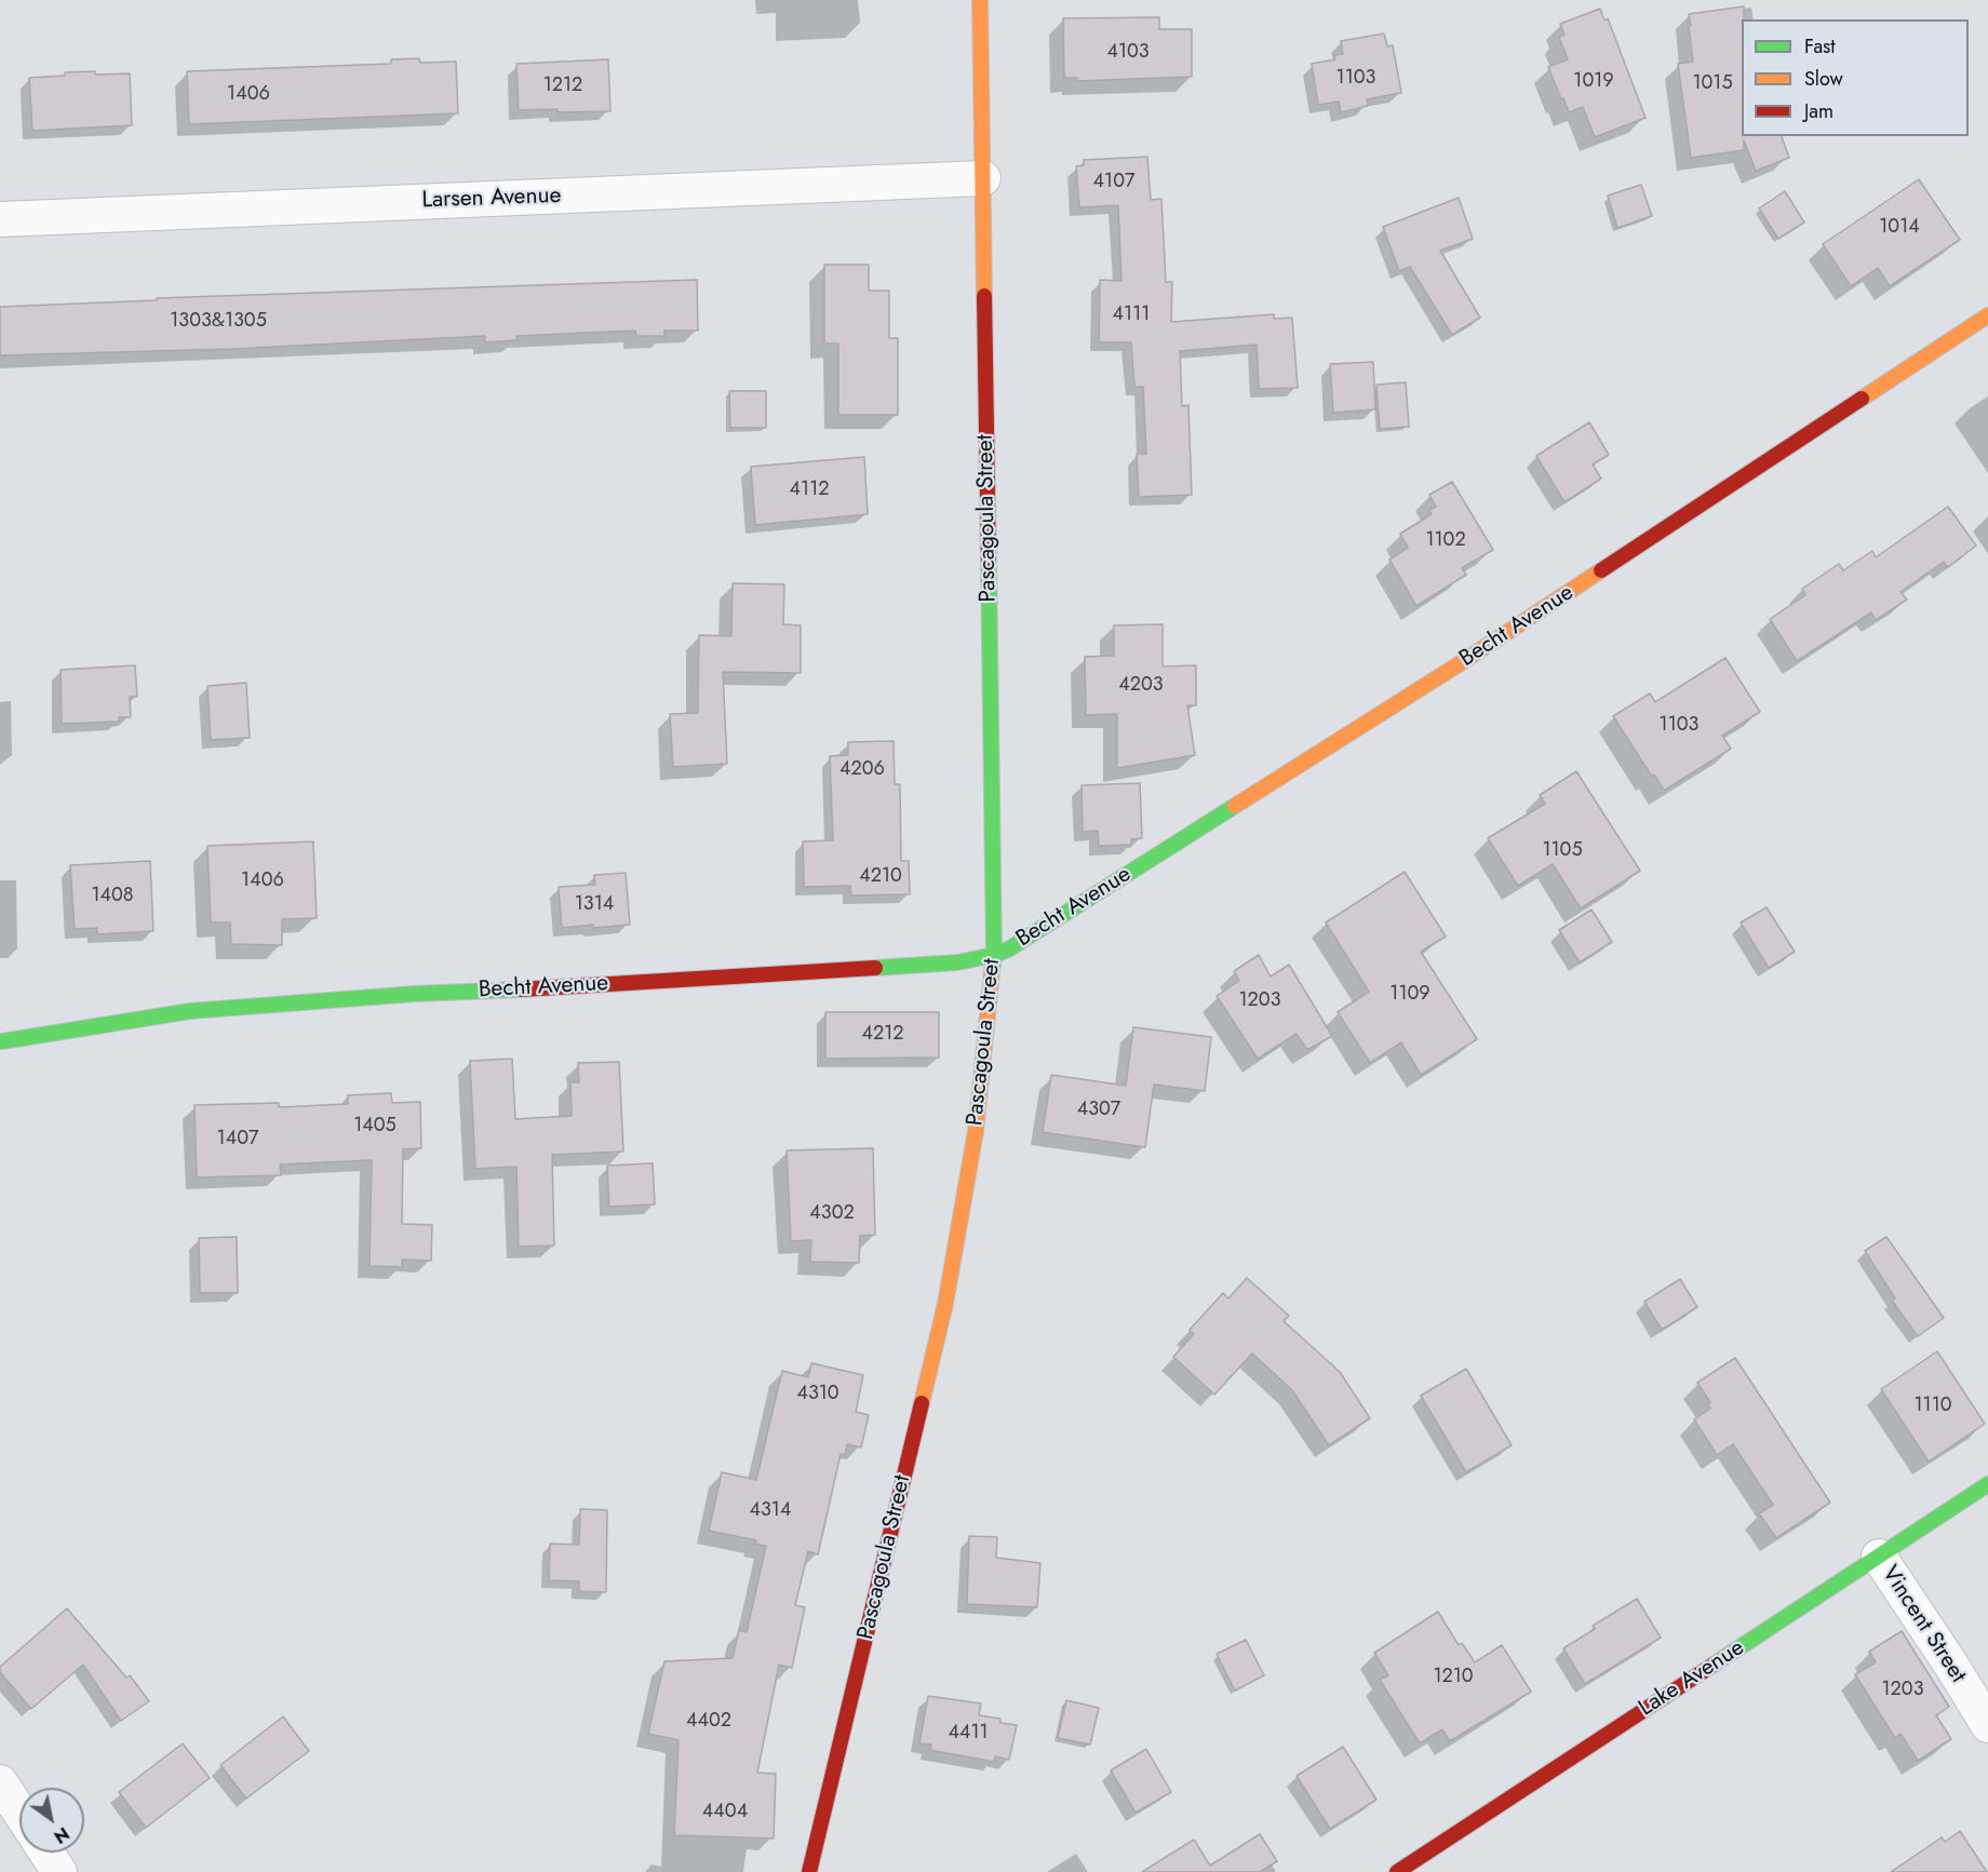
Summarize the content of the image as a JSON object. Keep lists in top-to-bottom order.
{
  "streets": {
    "street": [
      "Larsen Avenue",
      "Pascagoula Street",
      "Becht Avenue",
      "Vincent Street",
      "Lake Avenue"
    ]
  },
  "crossings": [
    ["Larsen Avenue", "Pascagoula Street"],
    ["Pascagoula Street", "Becht Avenue"],
    ["Vincent Street", "Lake Avenue"]
  ],
  "house_numbers": [
    "4103",
    "1103",
    "1019",
    "1015",
    "1212",
    "1406",
    "4107",
    "1014",
    "4111",
    "1303&1305",
    "4112",
    "1102",
    "4203",
    "1103",
    "4206",
    "1105",
    "4210",
    "1406",
    "1408",
    "1314",
    "1109",
    "1203",
    "4212",
    "4307",
    "1405",
    "1407",
    "4302",
    "4310",
    "1110",
    "4314",
    "1210",
    "1203",
    "4402",
    "4411",
    "4404"
  ],
  "legend": ["Fast", "Slow", "Jam"],
  "north": "bottom right"
}
